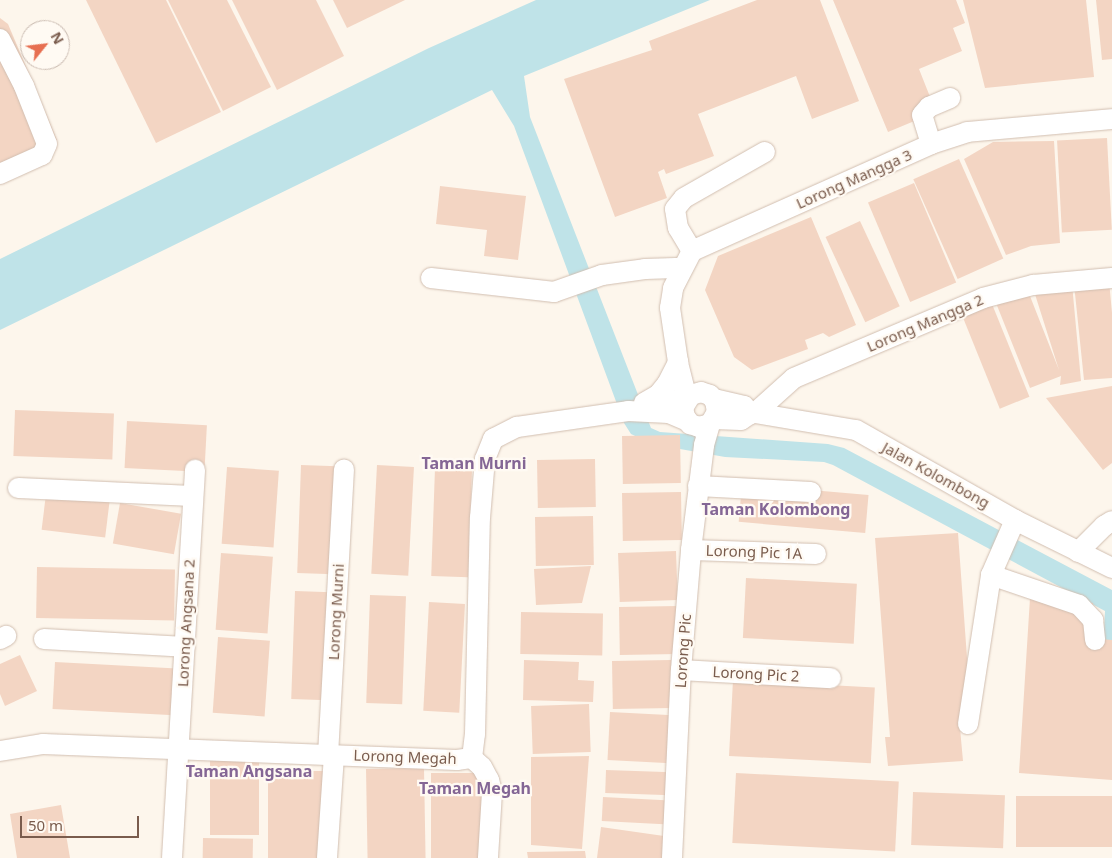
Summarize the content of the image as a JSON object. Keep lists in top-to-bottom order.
{
  "streets": {
    "street": [
      "Lorong Mangga 3",
      "Lorong Mangga 2",
      "Jalan Kolombong",
      "Lorong Pic 1A",
      "Lorong Murni",
      "Lorong Angsana 2",
      "Lorong Pic",
      "Lorong Pic 2",
      "Lorong Megah"
    ]
  },
  "crossings": [
    ["Lorong Mangga 2", "Jalan Kolombong"],
    ["Jalan Kolombong", "Lorong Pic"],
    ["Jalan Kolombong", "Lorong Megah"],
    ["Lorong Pic 1A", "Lorong Pic"],
    ["Lorong Murni", "Lorong Megah"],
    ["Lorong Angsana 2", "Lorong Megah"],
    ["Lorong Pic", "Lorong Pic 2"],
    ["Lorong Pic", "Lorong Megah"]
  ],
  "districts": [
    "Taman Murni",
    "Taman Kolombong",
    "Taman Angsana",
    "Taman Megah"
  ],
  "scale_bar": "50 m",
  "north": "top right"
}
